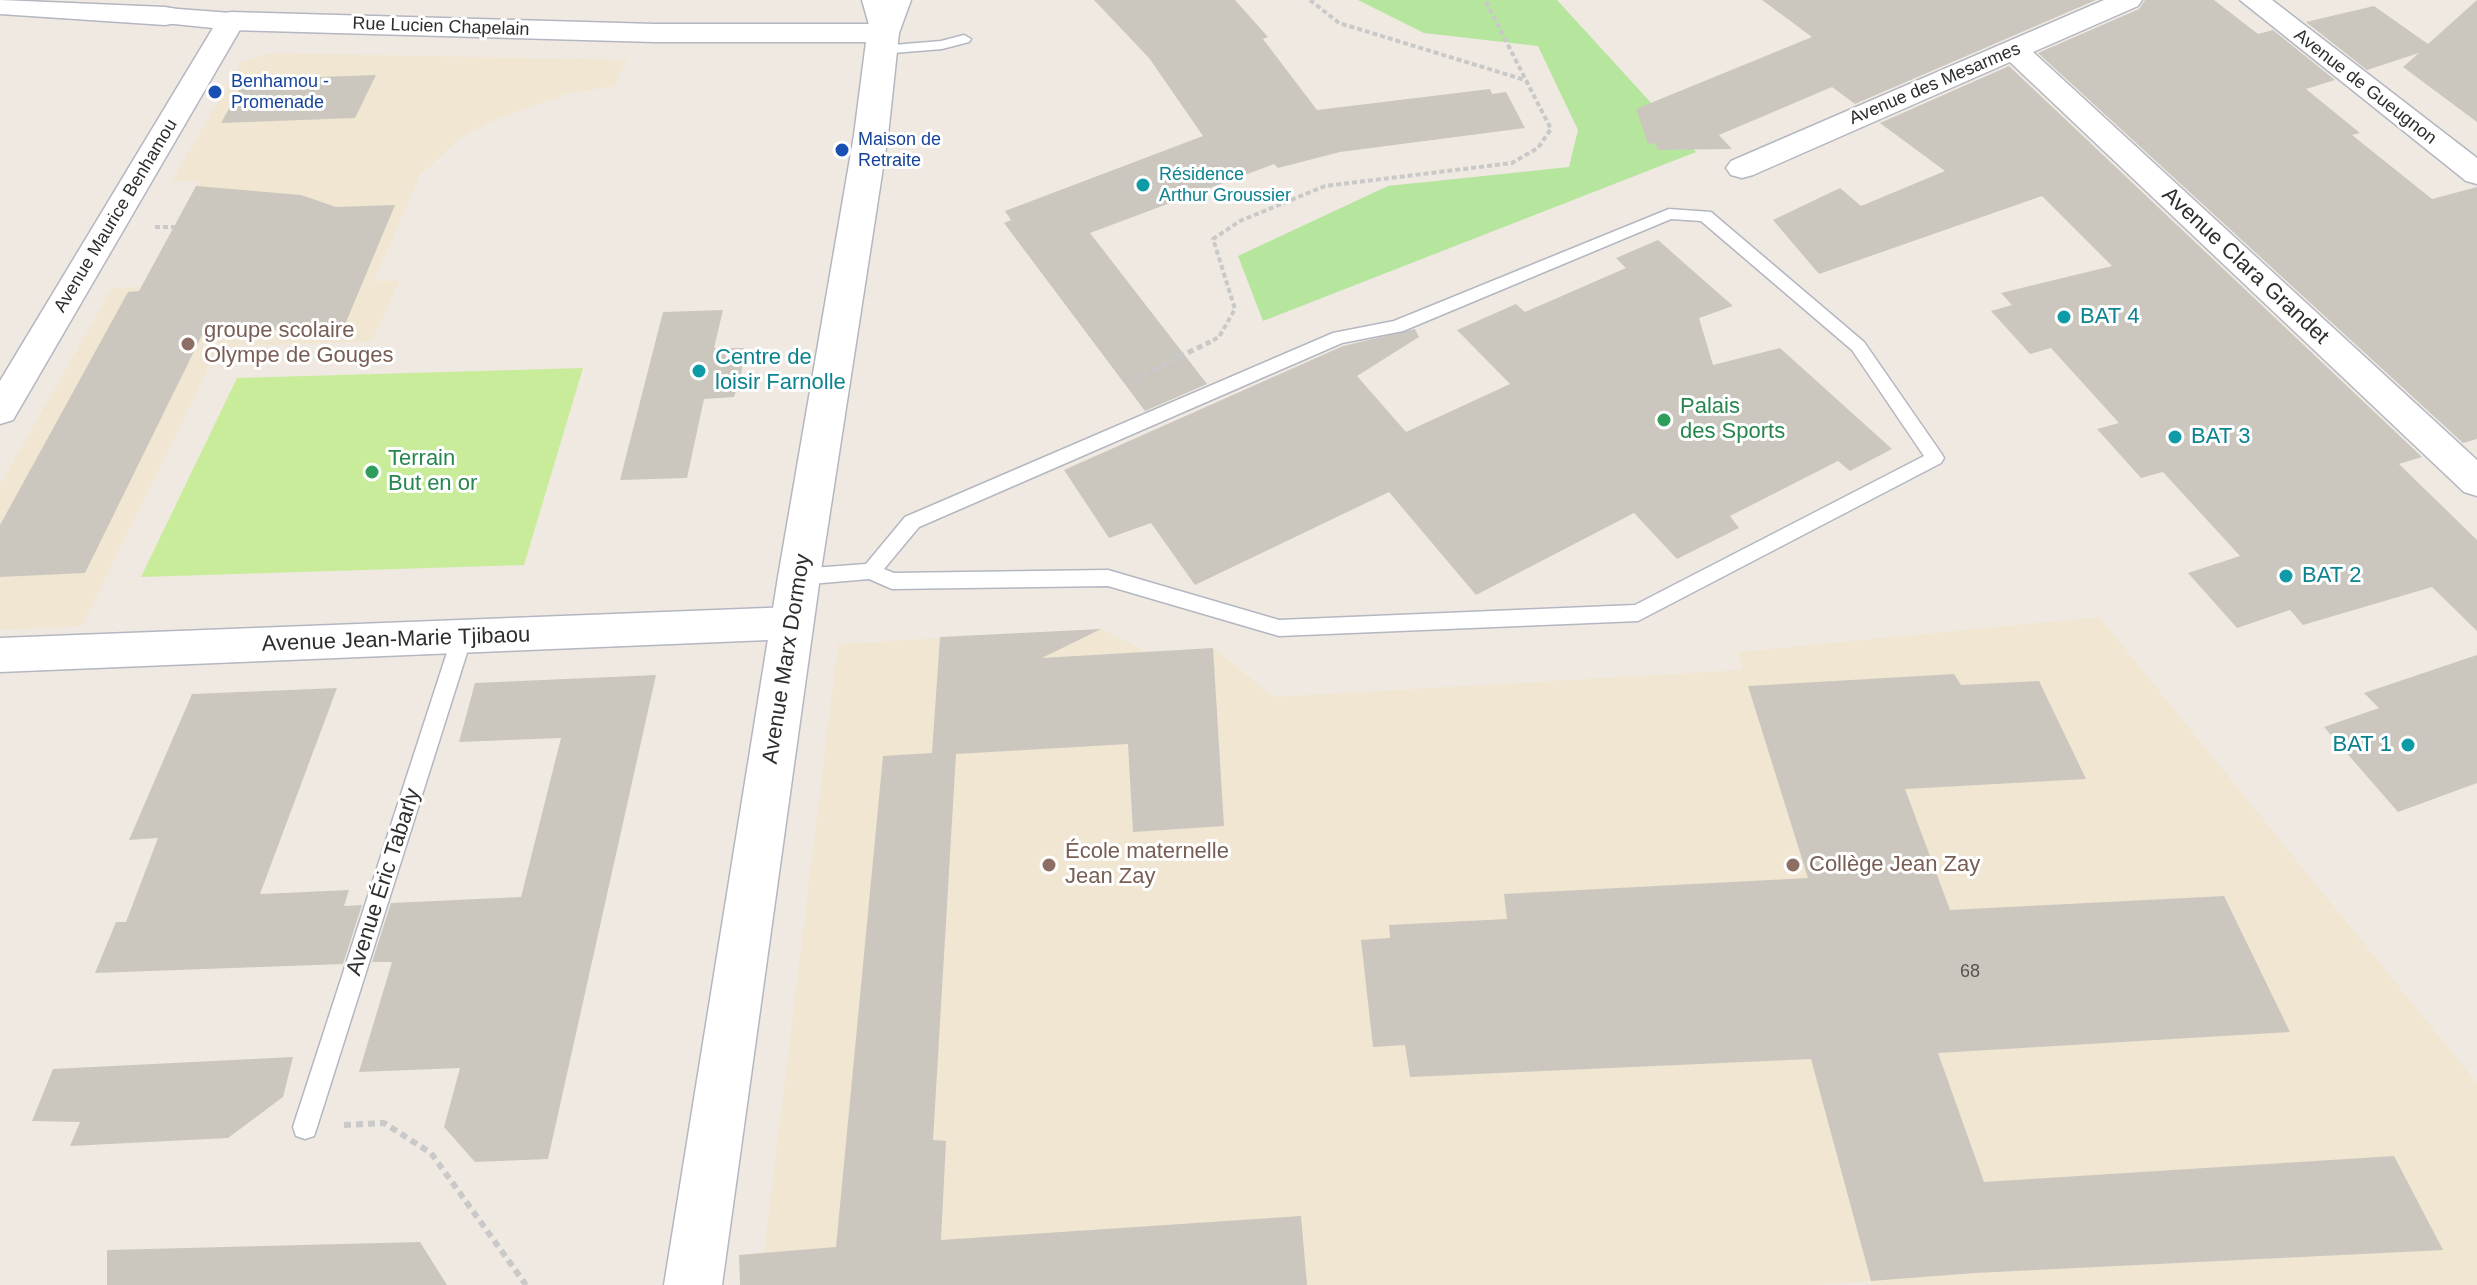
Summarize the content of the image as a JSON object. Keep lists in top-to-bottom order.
{
  "streets": {
    "street": [
      "Rue Lucien Chapelain",
      "Avenue des Mesarmes",
      "Avenue de Gueugnon",
      "Avenue Maurice Benhamou",
      "Avenue Clara Grandet",
      "Avenue Jean-Marie Tjibaou",
      "Avenue Marx Dormoy"
    ],
    "lane": ["Avenue Éric Tabarly"]
  },
  "crossings": [
    ["Rue Lucien Chapelain", "Avenue Maurice Benhamou"],
    ["Rue Lucien Chapelain", "Avenue Marx Dormoy"],
    ["Avenue des Mesarmes", "Avenue Clara Grandet"],
    ["Avenue Jean-Marie Tjibaou", "Avenue Marx Dormoy"],
    ["Avenue Jean-Marie Tjibaou", "Avenue Éric Tabarly"]
  ],
  "places": [
    "Benhamou - Promenade",
    "Maison de Retraite",
    "Résidence Arthur Groussier",
    "BAT 4",
    "groupe scolaire Olympe de Gouges",
    "Centre de loisir Farnolle",
    "Palais des Sports",
    "BAT 3",
    "Terrain But en or",
    "BAT 2",
    "BAT 1",
    "École maternelle Jean Zay",
    "Collège Jean Zay"
  ],
  "house_numbers": ["68"]
}
